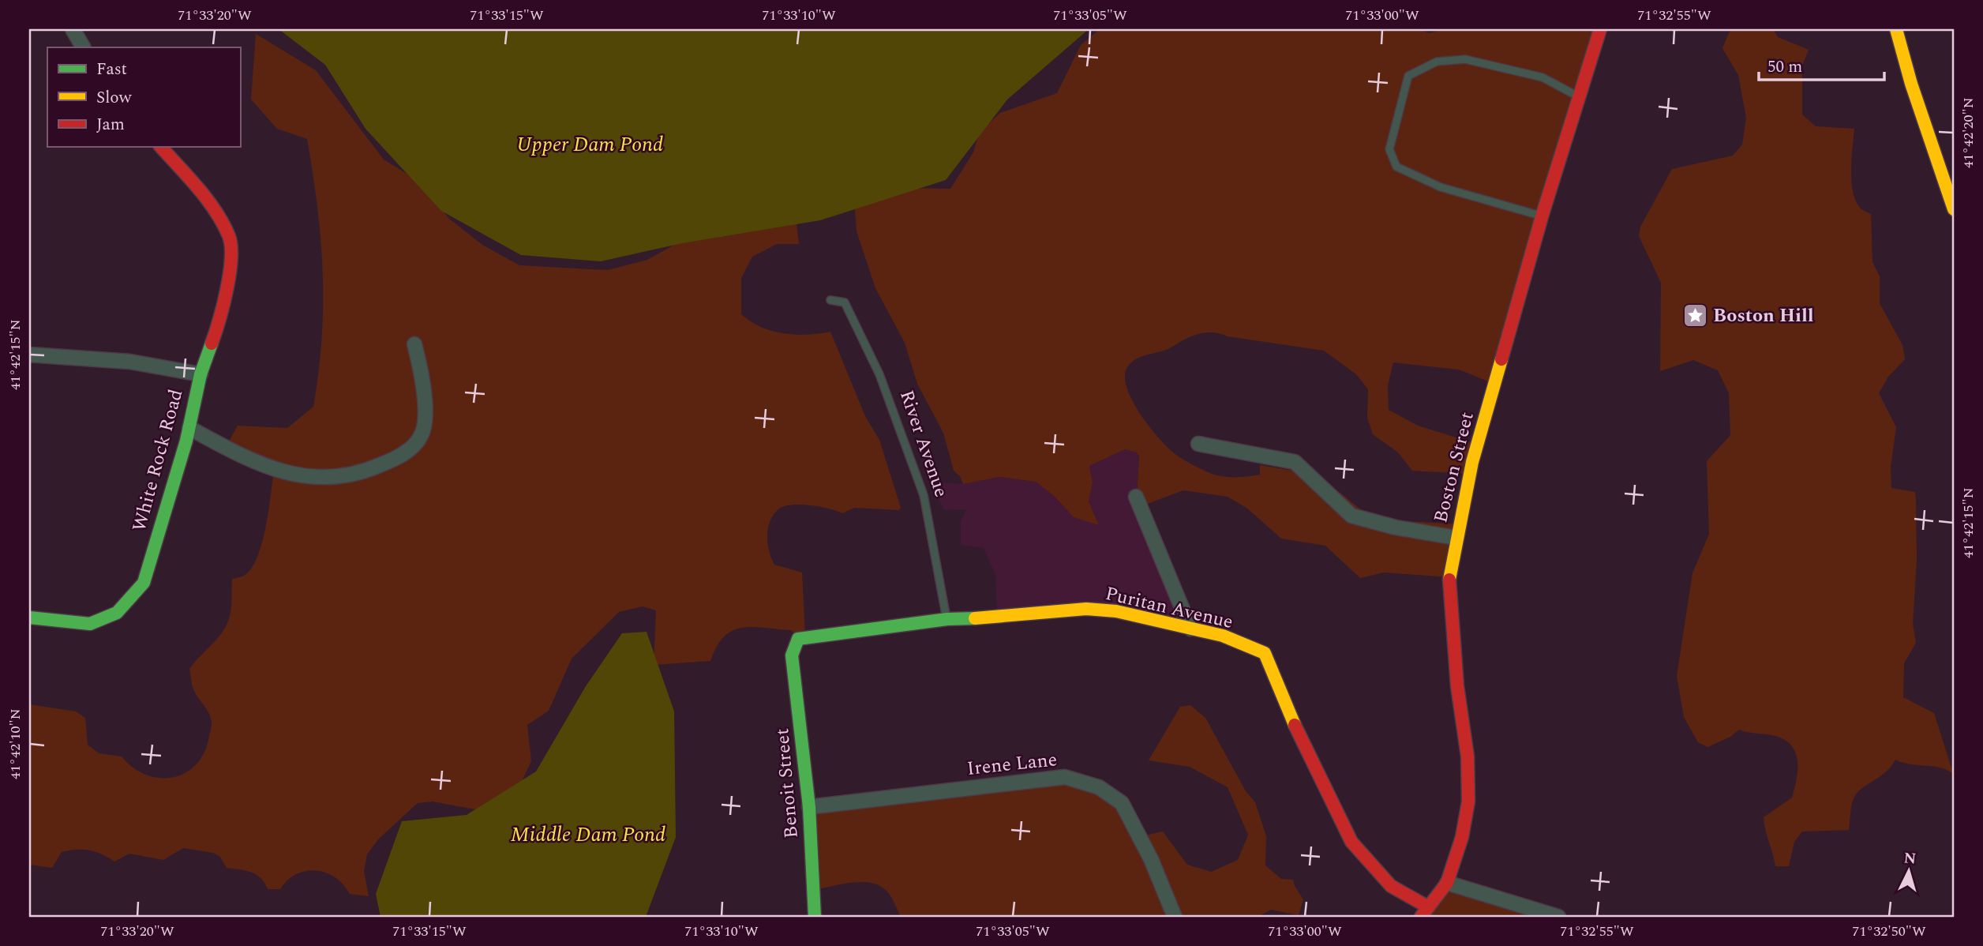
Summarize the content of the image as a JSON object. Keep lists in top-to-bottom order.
{
  "streets": {
    "street": [
      "White Rock Road",
      "Boston Street",
      "Puritan Avenue",
      "Irene Lane",
      "Benoit Street"
    ],
    "lane": ["River Avenue"]
  },
  "crossings": [
    ["River Avenue", "Puritan Avenue"],
    ["Boston Street", "Puritan Avenue"],
    ["Puritan Avenue", "Benoit Street"],
    ["Irene Lane", "Benoit Street"]
  ],
  "water": ["Upper Dam Pond", "Middle Dam Pond"],
  "places": {
    "place": ["Boston Hill"]
  },
  "legend": ["Fast", "Slow", "Jam"],
  "scale_bar": "50 m",
  "north": "top",
  "coordinates": [
    "71°33'20\"W",
    "71°33'15\"W",
    "71°33'10\"W",
    "71°33'05\"W",
    "71°33'00\"W",
    "71°32'55\"W",
    "41°42'20\"N",
    "41°42'15\"N",
    "41°42'10\"N",
    "71°32'50\"W"
  ]
}
